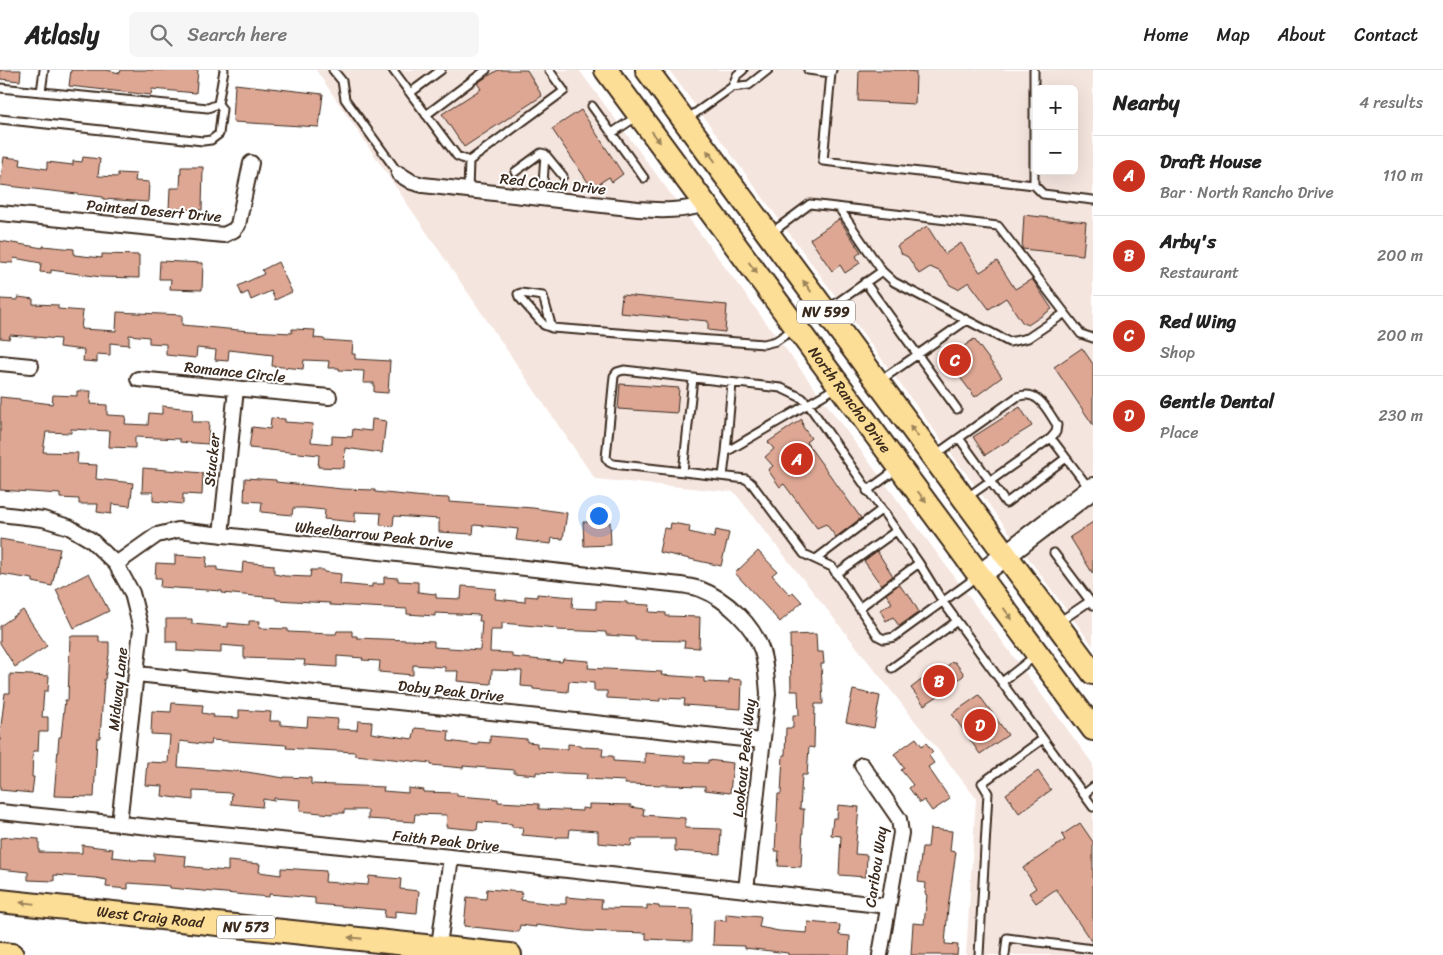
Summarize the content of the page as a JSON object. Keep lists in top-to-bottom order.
{
  "streets": {
    "main road": [
      "NV 599",
      "North Rancho Drive",
      "West Craig Road",
      "NV 573"
    ],
    "street": [
      "Red Coach Drive",
      "Painted Desert Drive",
      "Romance Circle",
      "Stucker",
      "Wheelbarrow Peak Drive",
      "Midway Lane",
      "Doby Peak Drive",
      "Lookout Peak Way",
      "Faith Peak Drive",
      "Caribou Way"
    ]
  },
  "crossings": [
    ["Red Coach Drive", "North Rancho Drive"],
    ["Romance Circle", "Stucker"],
    ["Stucker", "Wheelbarrow Peak Drive"],
    ["Wheelbarrow Peak Drive", "Midway Lane"],
    ["Wheelbarrow Peak Drive", "Lookout Peak Way"],
    ["Midway Lane", "Doby Peak Drive"],
    ["Midway Lane", "Faith Peak Drive"],
    ["Doby Peak Drive", "Lookout Peak Way"],
    ["Lookout Peak Way", "Faith Peak Drive"],
    ["Faith Peak Drive", "Caribou Way"]
  ],
  "one_way": ["West Craig Road"],
  "page": {
    "header": "Atlasly",
    "search": "Search here",
    "nav": [
      "Home",
      "Map",
      "About",
      "Contact"
    ],
    "heading": ["Nearby", "4 results"],
    "map_buttons": ["+", "−"],
    "list": [
      {
        "mark": "A",
        "name": "Draft House",
        "note": "Bar · North Rancho Drive",
        "value": "110 m"
      },
      {
        "mark": "B",
        "name": "Arby's",
        "note": "Restaurant",
        "value": "200 m"
      },
      {
        "mark": "C",
        "name": "Red Wing",
        "note": "Shop",
        "value": "200 m"
      },
      {
        "mark": "D",
        "name": "Gentle Dental",
        "note": "Place",
        "value": "230 m"
      }
    ],
    "pins": [
      "C",
      "A",
      "B",
      "D"
    ]
  }
}
